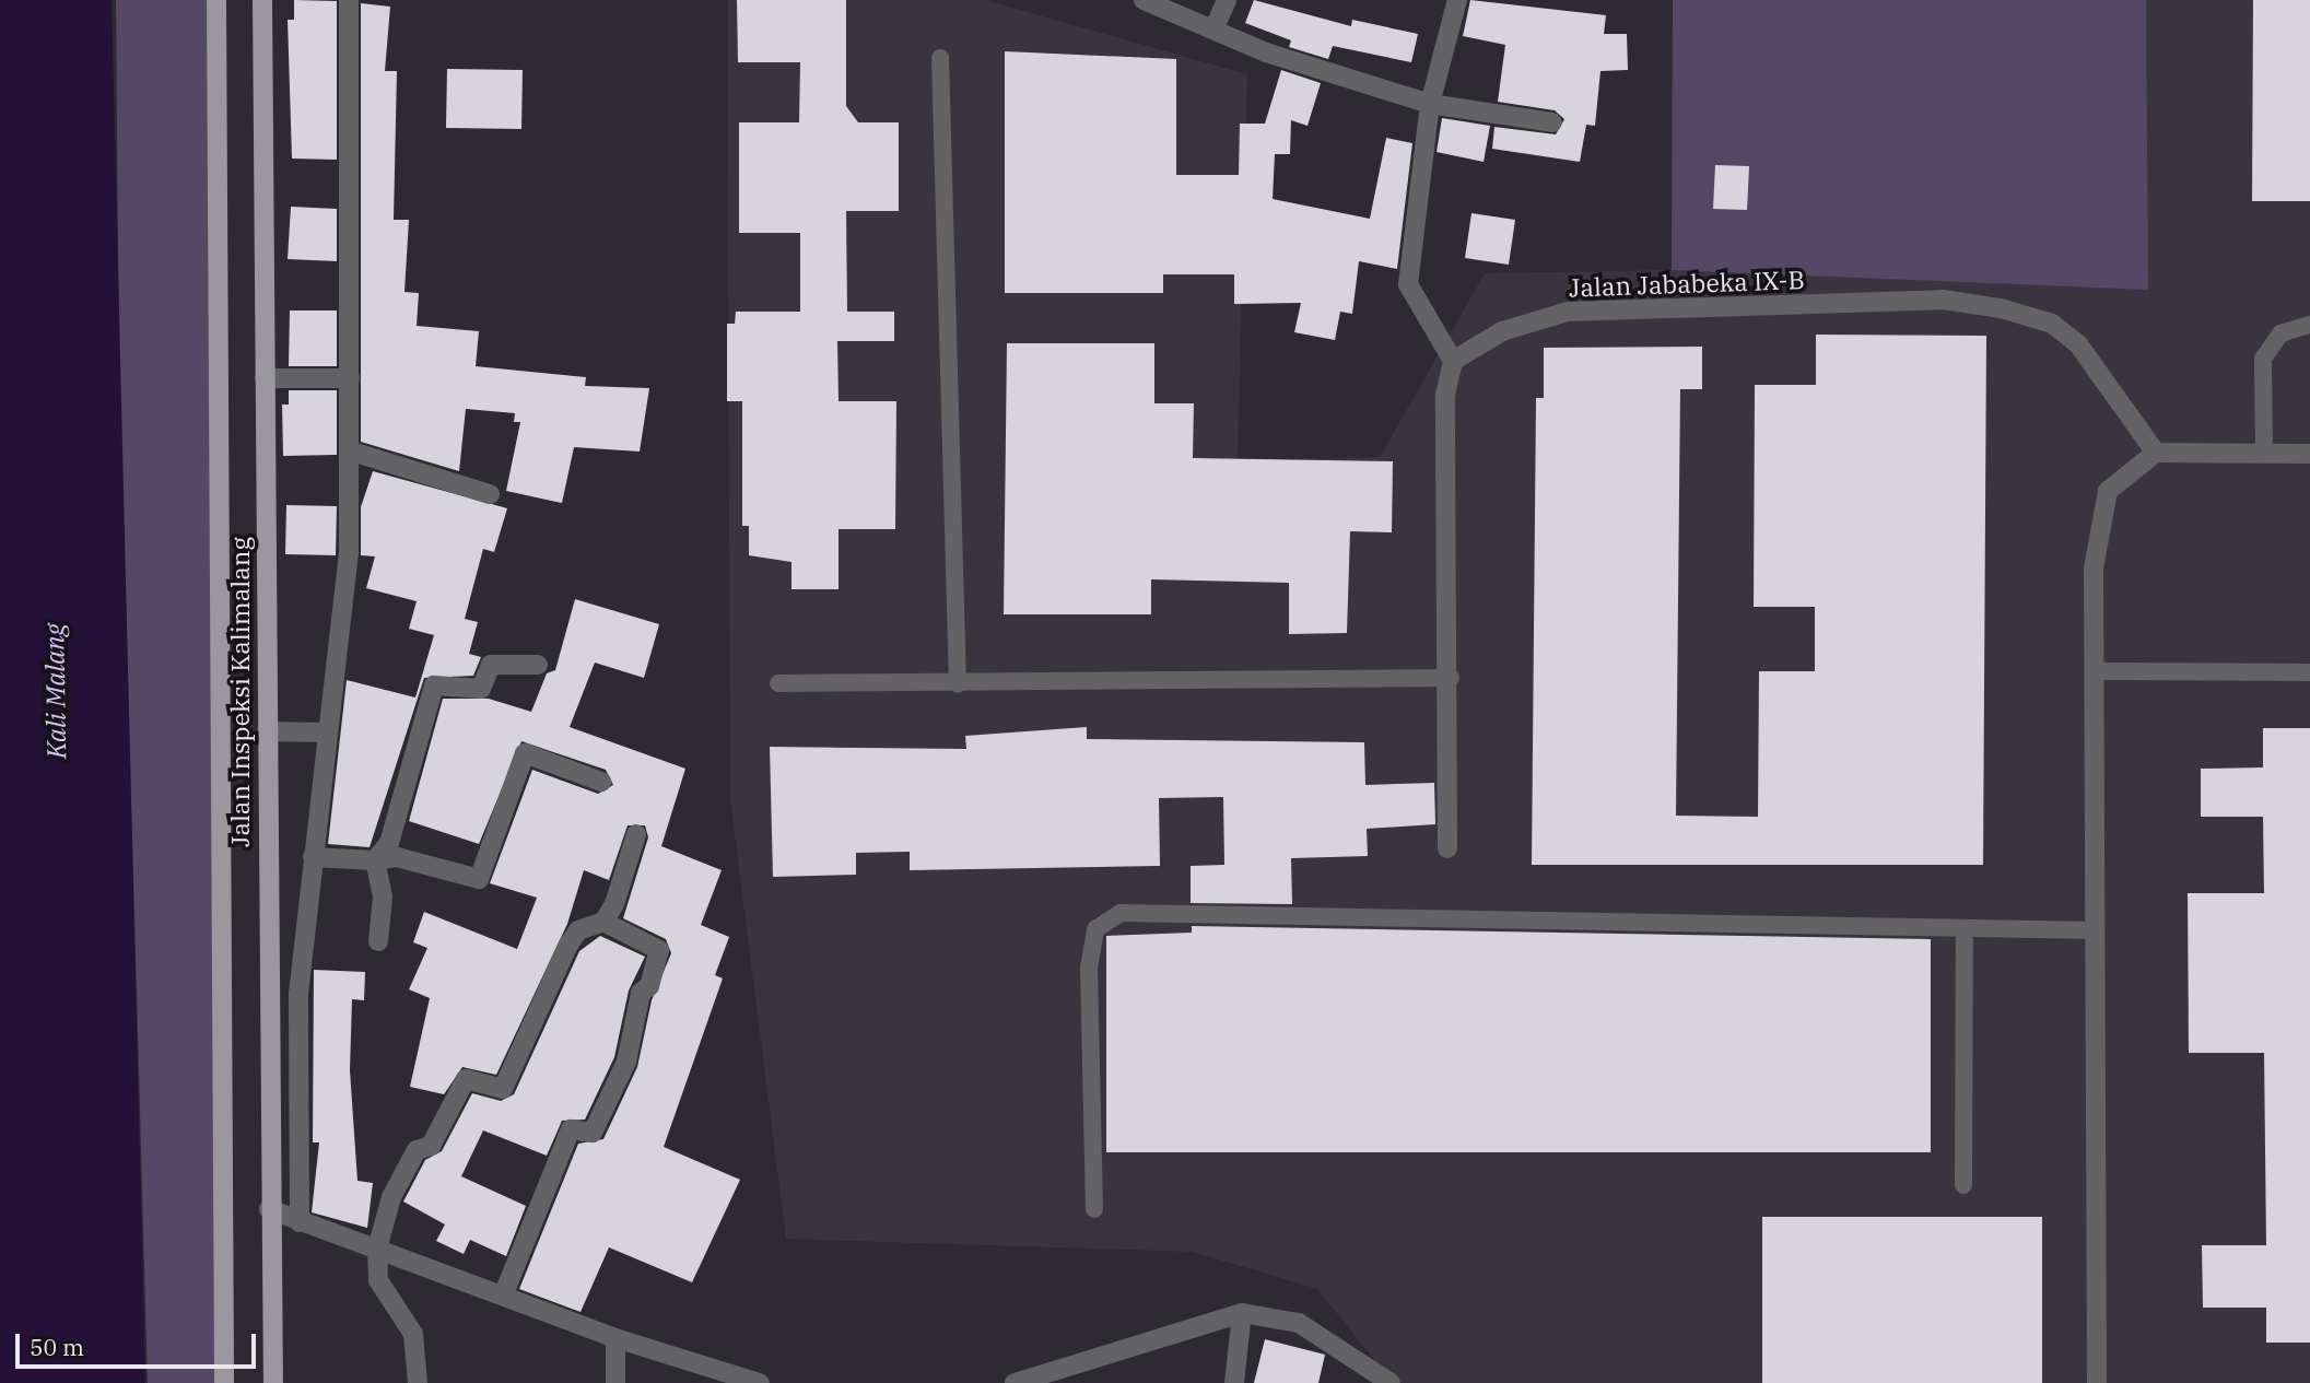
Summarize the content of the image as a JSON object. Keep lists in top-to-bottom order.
{
  "streets": {
    "main road": ["Jalan Inspeksi Kalimalang"],
    "street": ["Jalan Jababeka IX-B"]
  },
  "water": ["Kali Malang"],
  "scale_bar": "50 m"
}
